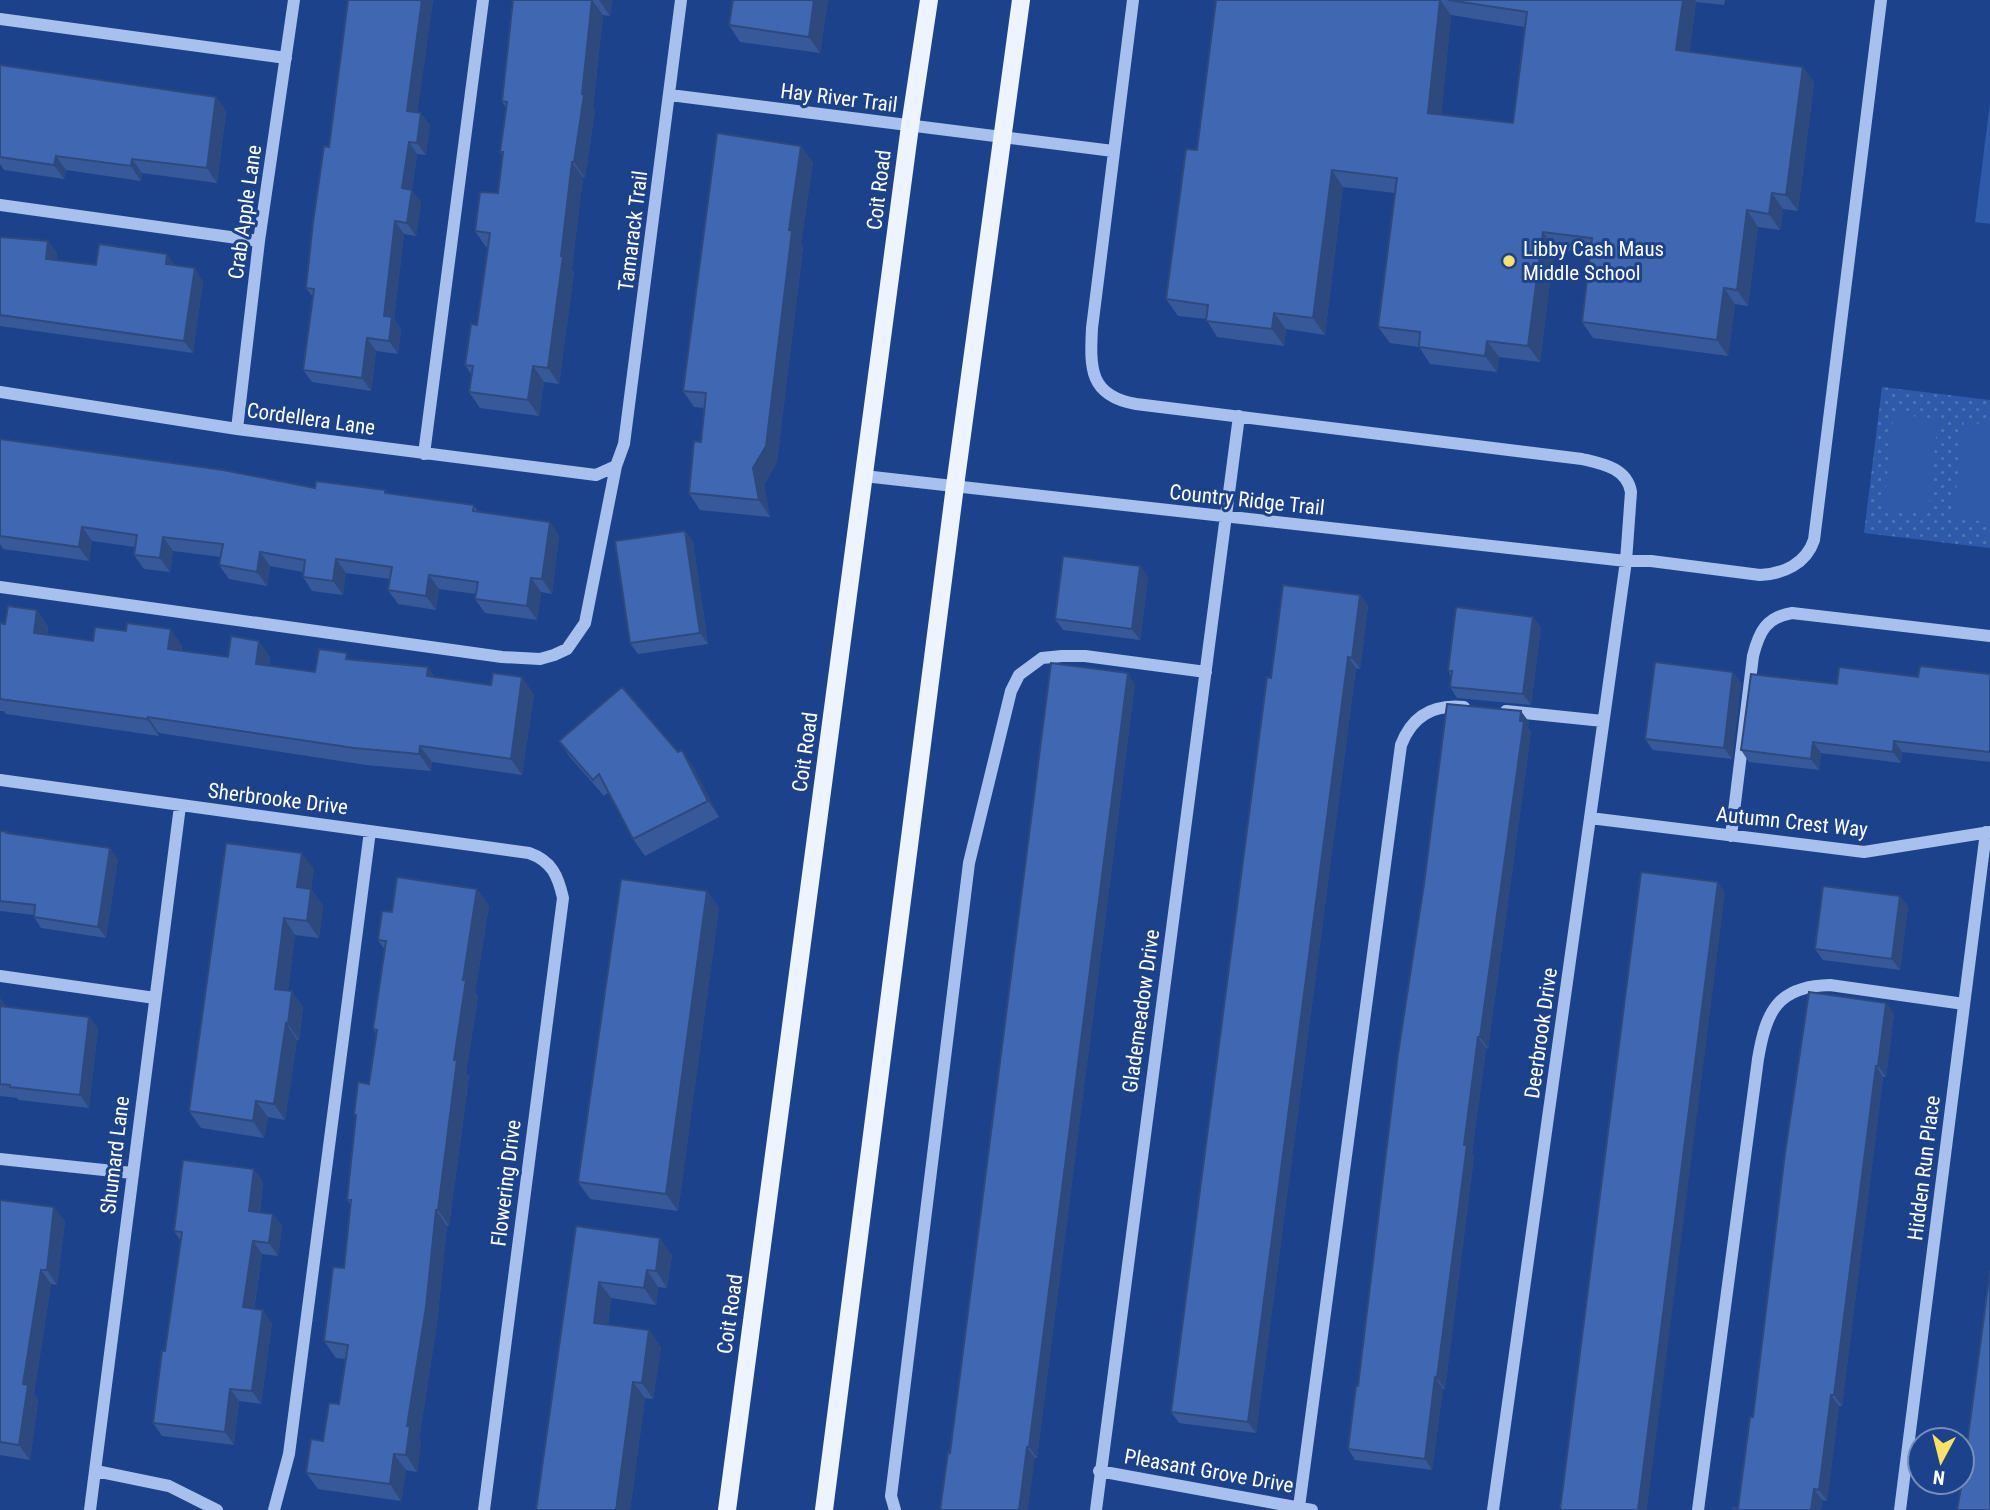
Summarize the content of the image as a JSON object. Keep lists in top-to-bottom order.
{
  "streets": {
    "main road": ["Coit Road"],
    "street": [
      "Hay River Trail",
      "Crab Apple Lane",
      "Tamarack Trail",
      "Cordellera Lane",
      "Country Ridge Trail",
      "Sherbrooke Drive",
      "Autumn Crest Way",
      "Glademeadow Drive",
      "Deerbrook Drive",
      "Shumard Lane",
      "Hidden Run Place",
      "Flowering Drive",
      "Pleasant Grove Drive"
    ]
  },
  "crossings": [
    ["Hay River Trail", "Coit Road"],
    ["Hay River Trail", "Tamarack Trail"],
    ["Hay River Trail", "Deerbrook Drive"],
    ["Coit Road", "Country Ridge Trail"],
    ["Crab Apple Lane", "Cordellera Lane"],
    ["Tamarack Trail", "Cordellera Lane"],
    ["Country Ridge Trail", "Glademeadow Drive"],
    ["Country Ridge Trail", "Deerbrook Drive"],
    ["Sherbrooke Drive", "Shumard Lane"],
    ["Sherbrooke Drive", "Flowering Drive"],
    ["Autumn Crest Way", "Deerbrook Drive"],
    ["Autumn Crest Way", "Hidden Run Place"],
    ["Glademeadow Drive", "Deerbrook Drive"],
    ["Glademeadow Drive", "Pleasant Grove Drive"]
  ],
  "places": ["Libby Cash Maus Middle School"],
  "north": "bottom"
}
